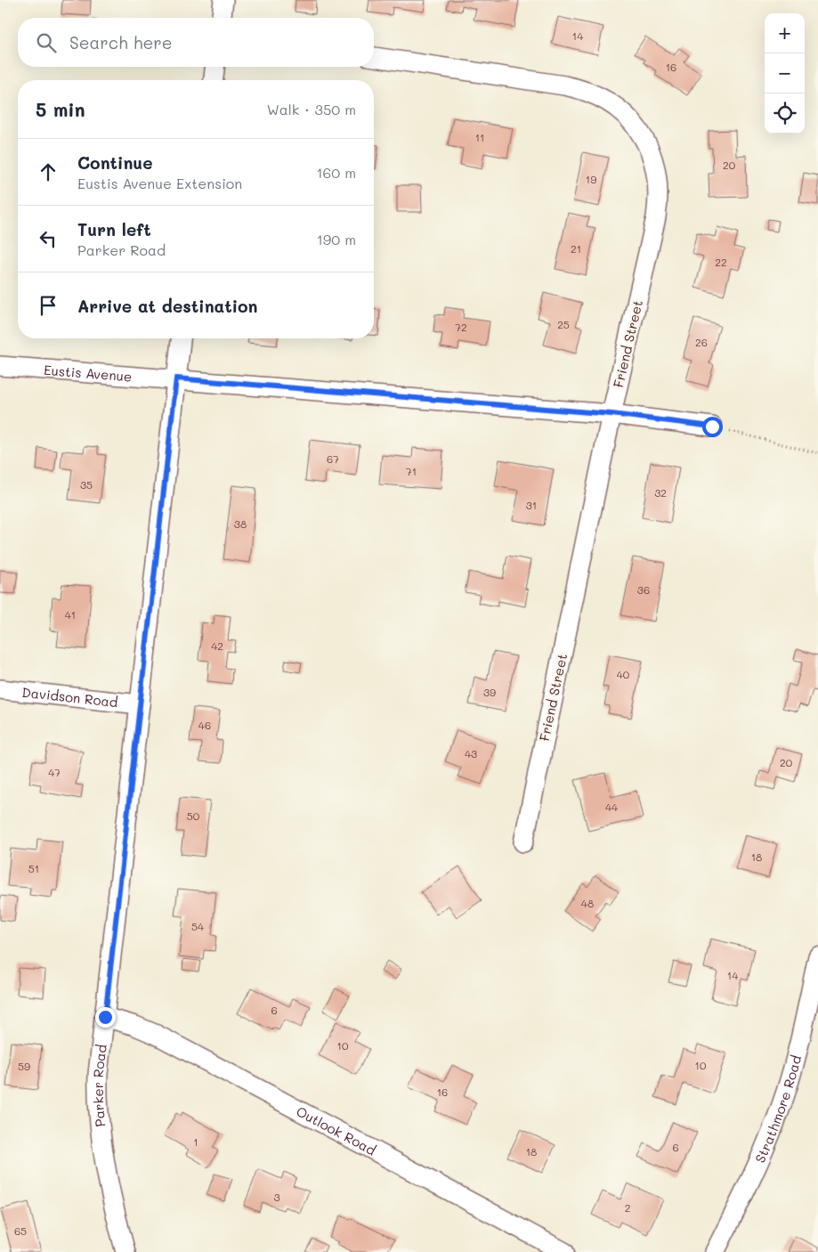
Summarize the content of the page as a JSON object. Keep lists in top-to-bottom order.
{
  "streets": {
    "street": [
      "Friend Street",
      "Eustis Avenue",
      "Davidson Road",
      "Parker Road",
      "Strathmore Road",
      "Outlook Road"
    ]
  },
  "crossings": [
    ["Friend Street", "Eustis Avenue"],
    ["Eustis Avenue", "Parker Road"],
    ["Davidson Road", "Parker Road"],
    ["Parker Road", "Outlook Road"]
  ],
  "house_numbers": [
    "14",
    "16",
    "11",
    "20",
    "19",
    "21",
    "22",
    "25",
    "72",
    "26",
    "67",
    "71",
    "35",
    "32",
    "31",
    "38",
    "36",
    "41",
    "42",
    "40",
    "39",
    "46",
    "43",
    "20",
    "47",
    "44",
    "50",
    "18",
    "51",
    "48",
    "54",
    "14",
    "6",
    "10",
    "10",
    "59",
    "16",
    "1",
    "6",
    "18",
    "3",
    "2",
    "65"
  ],
  "page": {
    "map_buttons": ["+", "−"],
    "search": "Search here",
    "heading": ["5 min", "Walk · 350 m"],
    "list": [
      ["Continue", "Eustis Avenue Extension", "160 m"],
      ["Turn left", "Parker Road", "190 m"],
      "Arrive at destination"
    ]
  }
}
